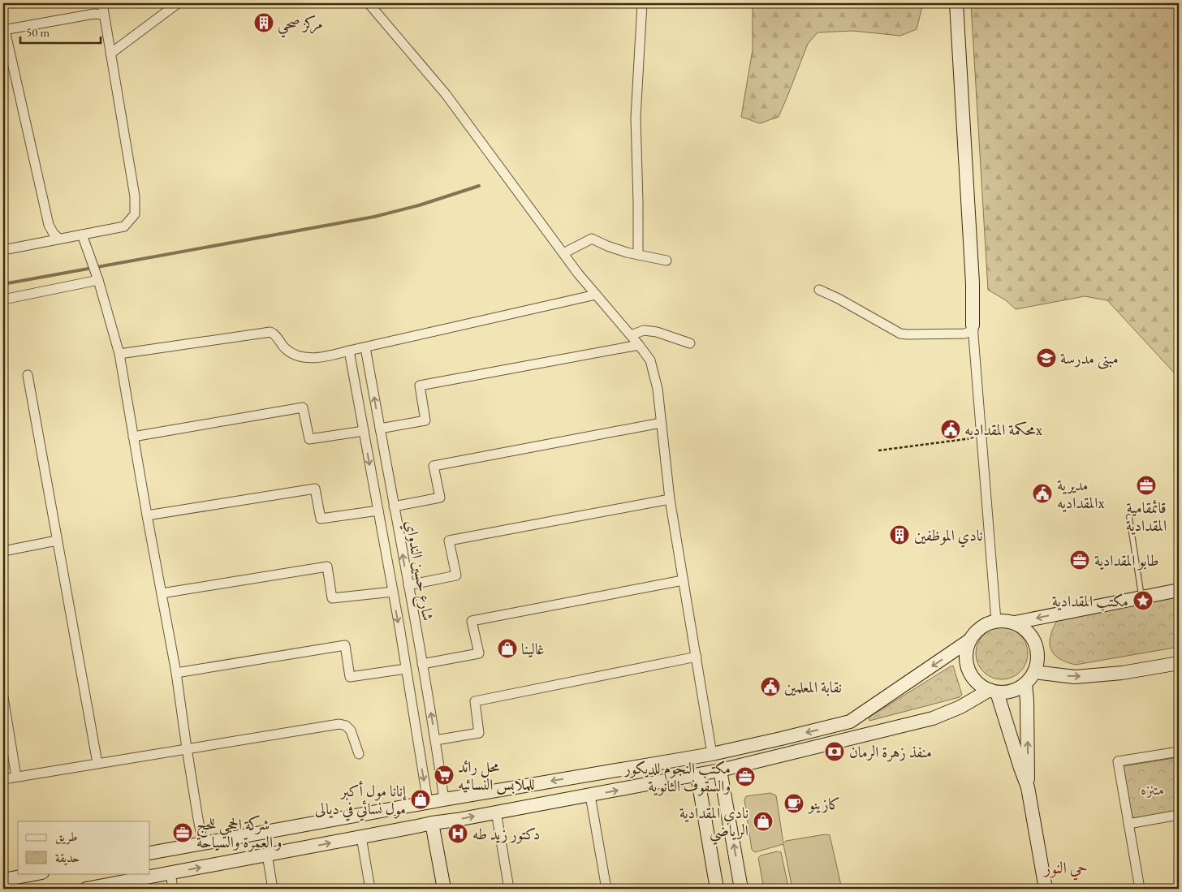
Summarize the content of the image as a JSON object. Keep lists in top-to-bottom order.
{
  "streets": {
    "street": ["شارع حسين الندواي"]
  },
  "districts": ["حي النور"],
  "parks": ["متنزه"],
  "places": {
    "building": ["مركز صحي", "نادي الموظفين"],
    "school or university": ["مبنى مدرسة"],
    "public building": ["محكمة المقداديهx", "مديرية المقداديهx", "نقابة المعلمين"],
    "office": [
      "قائمقامية المقدادية",
      "طابو المقدادية",
      "مكتب النجوم للديكور والسقوف الثانوية",
      "شركة الحجي للحج و العمرة والسياحة"
    ],
    "place": ["مكتب المقدادية"],
    "shop": ["غالينا", "إنانا مول أكبر مول نسائي في ديالى", "نادي المقدادية الرياضي"],
    "bank": ["منفذ زهرة الرمان"],
    "supermarket": ["محل رائد للملابس النسائيه"],
    "cafe": ["كازينو"],
    "hospital": ["دكتور زيد طه"]
  },
  "legend": ["طريق", "حديقة"],
  "scale_bar": "50 m"
}
